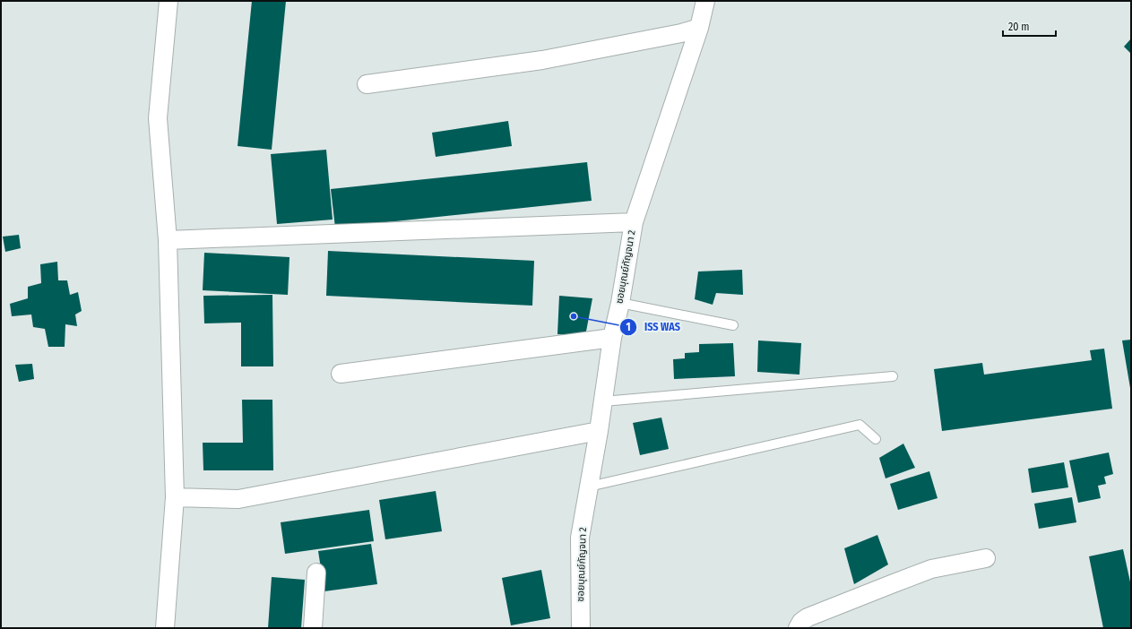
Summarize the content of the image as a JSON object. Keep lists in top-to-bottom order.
{
  "streets": {
    "street": ["ซอยบุณย์กัญจนา 2"]
  },
  "places": ["ISS WAS"],
  "scale_bar": "20 m"
}
